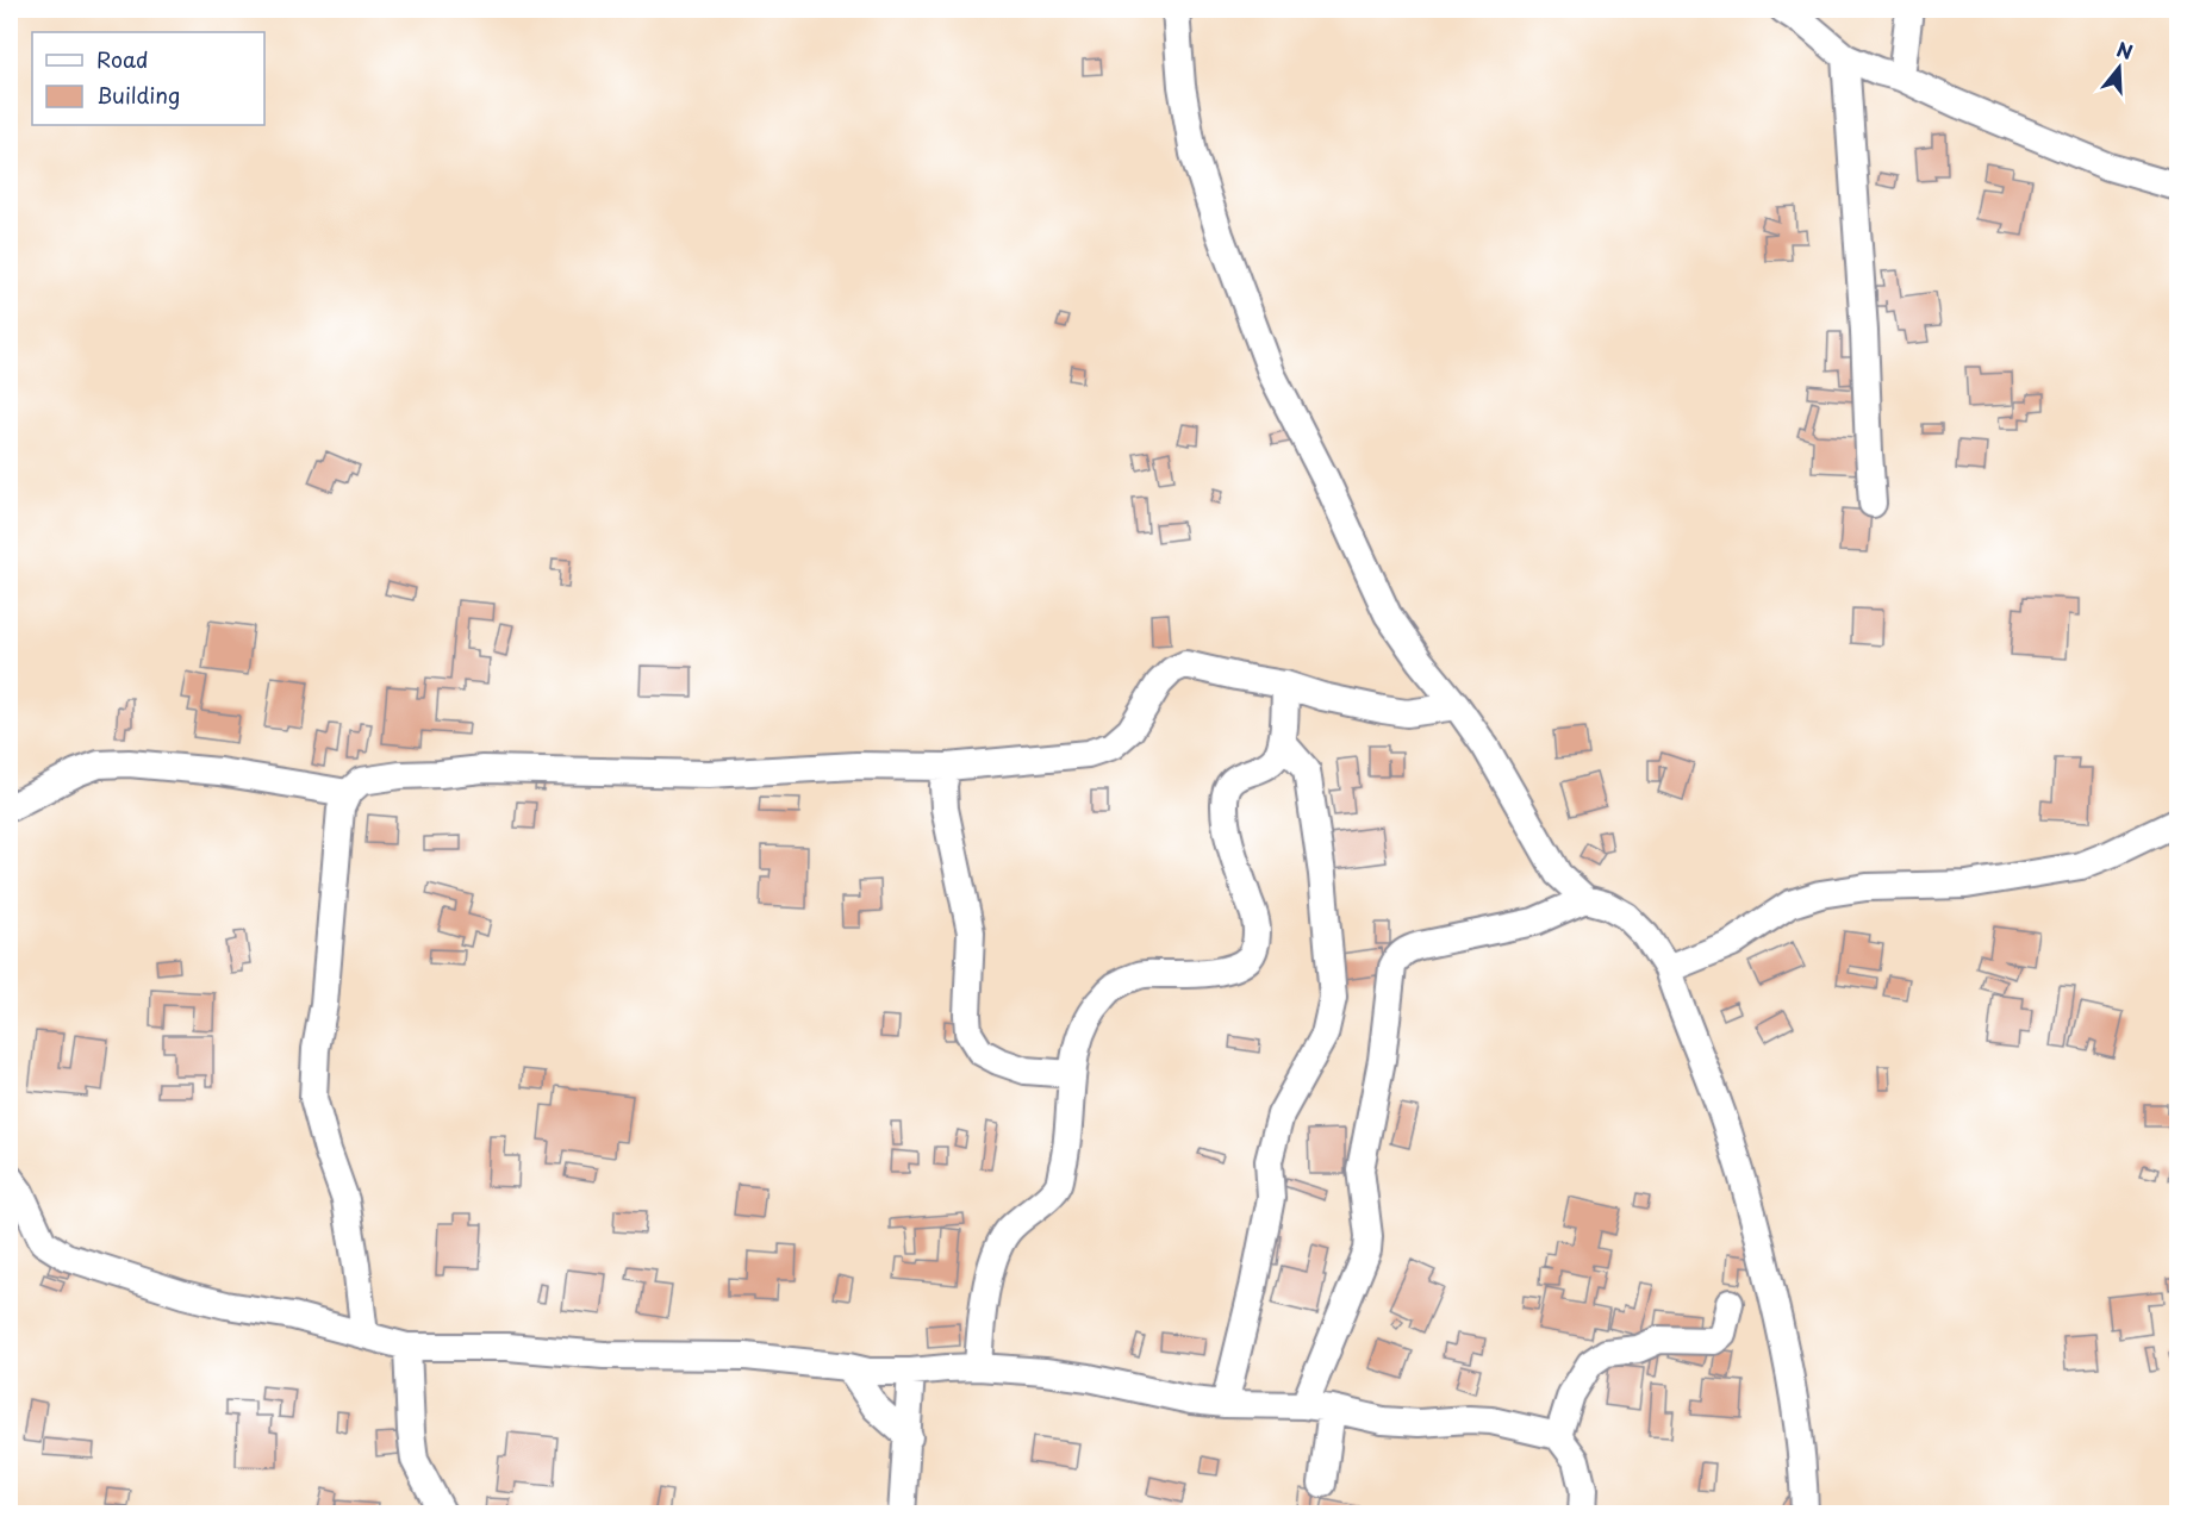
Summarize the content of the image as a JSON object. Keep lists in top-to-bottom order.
{
  "legend": ["Road", "Building"],
  "north": "top"
}
